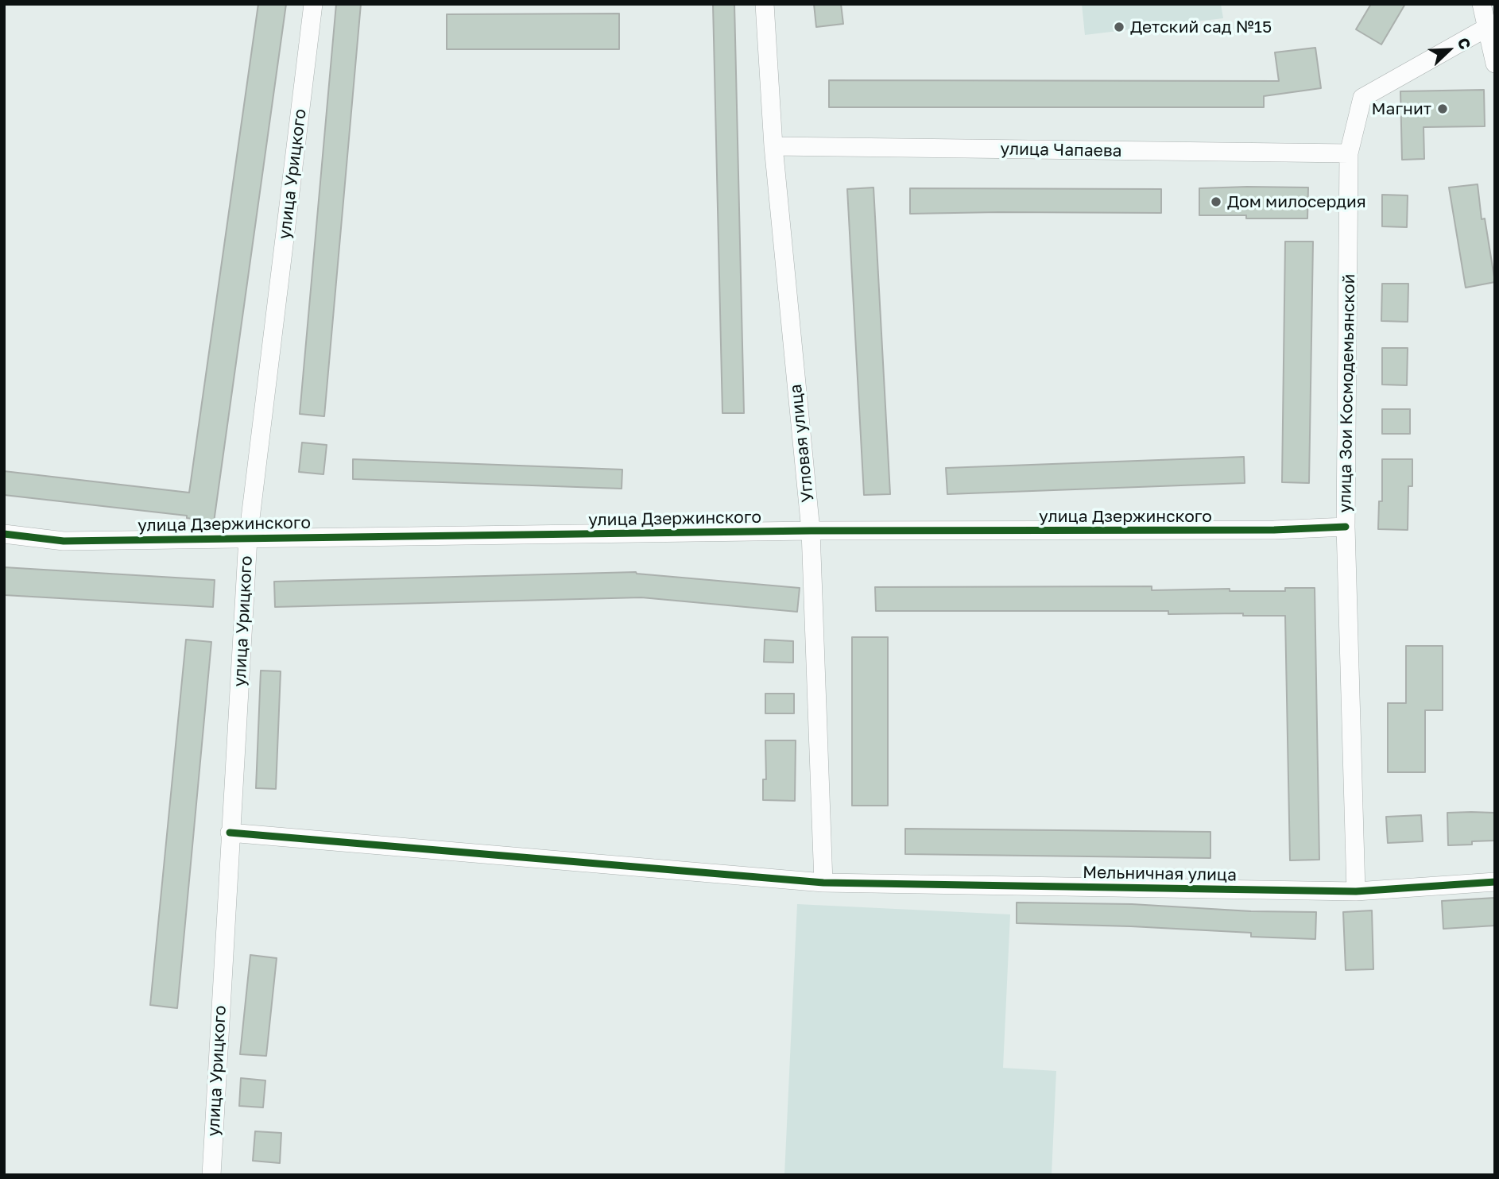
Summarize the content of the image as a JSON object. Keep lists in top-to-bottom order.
{
  "streets": {
    "street": [
      "улица Чапаева",
      "улица Урицкого",
      "улица Зои Космодемьянской",
      "Угловая улица",
      "улица Дзержинского",
      "Мельничная улица"
    ]
  },
  "crossings": [
    ["улица Чапаева", "улица Зои Космодемьянской"],
    ["улица Чапаева", "Угловая улица"],
    ["улица Урицкого", "улица Дзержинского"],
    ["улица Урицкого", "Мельничная улица"],
    ["улица Зои Космодемьянской", "улица Дзержинского"],
    ["улица Зои Космодемьянской", "Мельничная улица"],
    ["Угловая улица", "улица Дзержинского"],
    ["Угловая улица", "Мельничная улица"]
  ],
  "places": ["Детский сад №15", "Магнит", "Дом милосердия"],
  "north": "top right"
}
